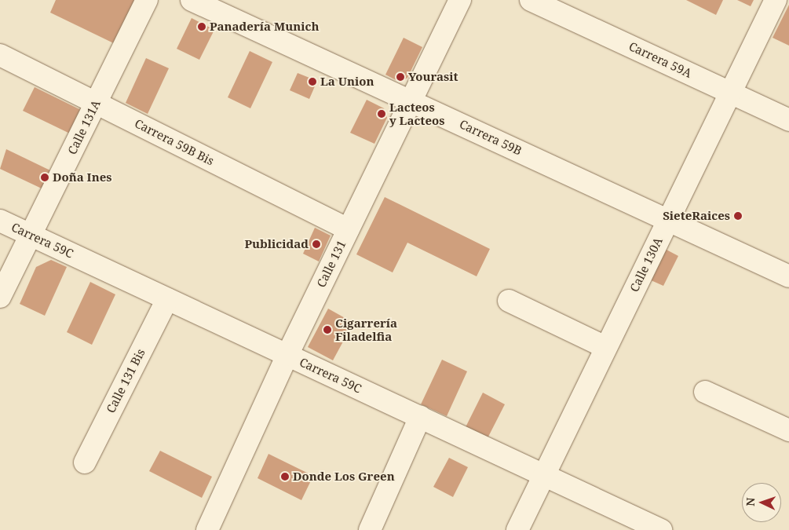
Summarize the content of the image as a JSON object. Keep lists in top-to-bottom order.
{
  "streets": {
    "street": [
      "Carrera 59A",
      "Calle 131A",
      "Carrera 59B",
      "Carrera 59B Bis",
      "Carrera 59C",
      "Calle 131",
      "Calle 130A",
      "Calle 131 Bis"
    ]
  },
  "crossings": [
    ["Carrera 59A", "Calle 130A"],
    ["Calle 131A", "Carrera 59B Bis"],
    ["Calle 131A", "Carrera 59C"],
    ["Carrera 59B", "Calle 131"],
    ["Carrera 59B", "Calle 130A"],
    ["Carrera 59B Bis", "Calle 131"],
    ["Carrera 59C", "Calle 131"],
    ["Carrera 59C", "Calle 130A"],
    ["Carrera 59C", "Calle 131 Bis"]
  ],
  "places": [
    "Panadería Munich",
    "Yourasit",
    "La Union",
    "Lacteos y Lacteos",
    "Doña Ines",
    "SieteRaices",
    "Publicidad",
    "Cigarrería Filadelfia",
    "Donde Los Green"
  ],
  "north": "left"
}
